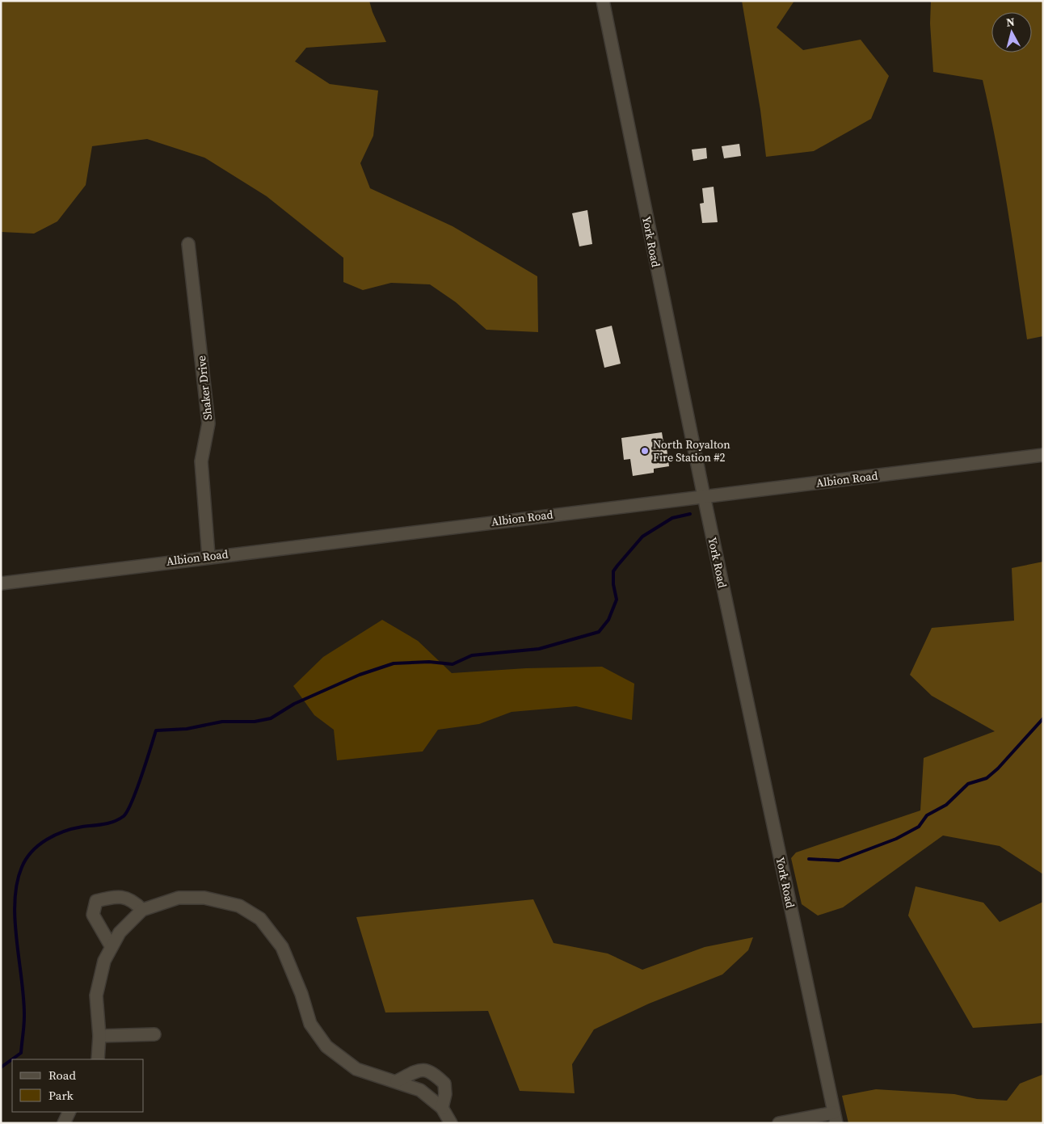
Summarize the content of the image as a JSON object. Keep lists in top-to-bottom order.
{
  "streets": {
    "street": ["York Road", "Shaker Drive", "Albion Road"]
  },
  "crossings": [
    ["York Road", "Albion Road"],
    ["Shaker Drive", "Albion Road"]
  ],
  "places": ["North Royalton Fire Station #2"],
  "legend": ["Road", "Park"],
  "north": "top"
}
